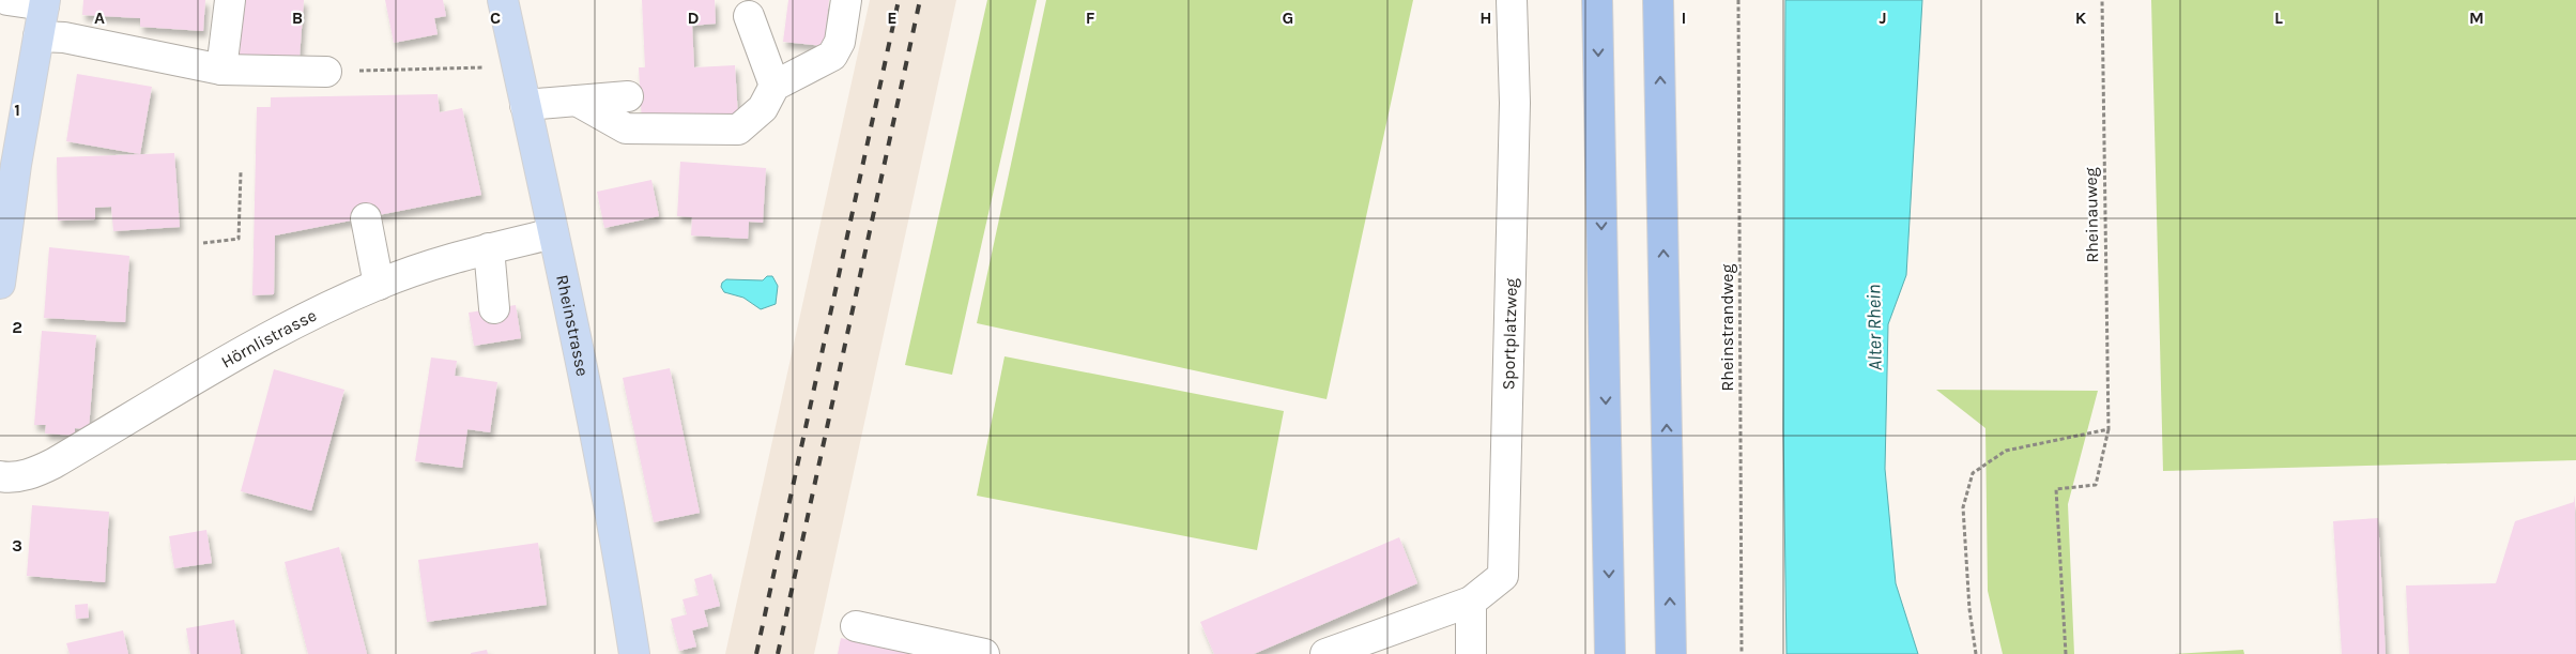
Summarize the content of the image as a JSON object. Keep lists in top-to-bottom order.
{
  "streets": {
    "main road": ["Rheinstrasse"],
    "street": ["Sportplatzweg", "Hörnlistrasse"],
    "path": ["Rheinauweg", "Rheinstrandweg"]
  },
  "crossings": [
    ["Rheinstrasse", "Hörnlistrasse"]
  ],
  "water": ["Alter Rhein"],
  "grid": {
    "columns": [
      "A",
      "B",
      "C",
      "D",
      "E",
      "F",
      "G",
      "H",
      "I",
      "J",
      "K",
      "L",
      "M"
    ],
    "rows": ["1", "2", "3"]
  }
}
